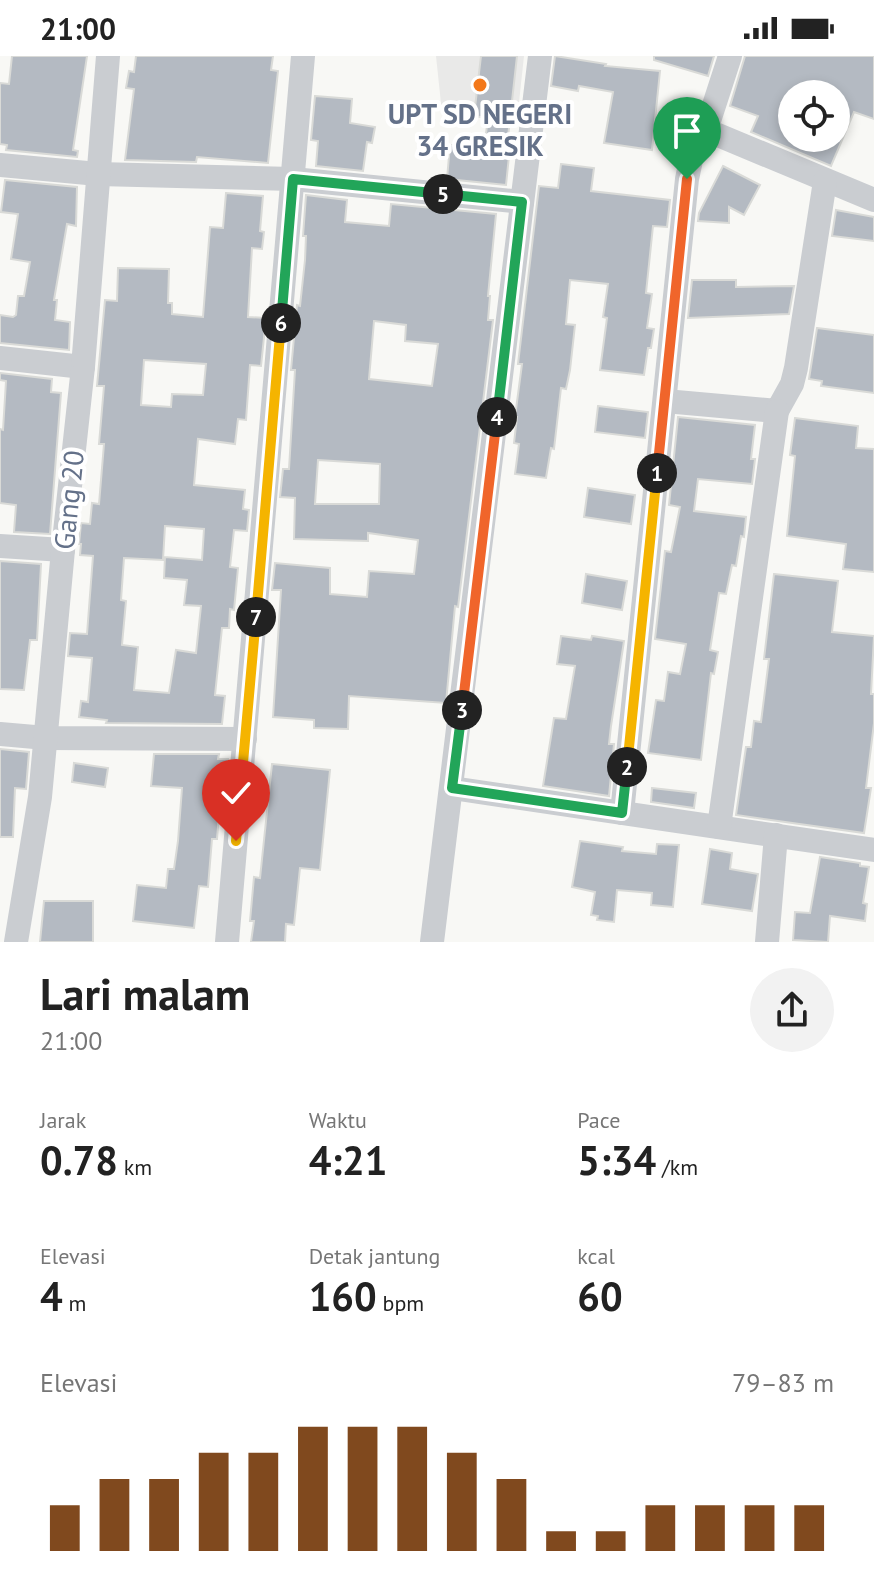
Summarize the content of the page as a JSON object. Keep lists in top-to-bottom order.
{
  "streets": {
    "street": ["Gang 20"]
  },
  "places": ["UPT SD NEGERI 34 GRESIK"],
  "page": {
    "status": "21:00",
    "pins": [
      "5",
      "6",
      "4",
      "1",
      "7",
      "3",
      "2"
    ],
    "heading": ["Lari malam", "21:00"],
    "stats": [
      ["Jarak", "0.78 km"],
      ["Waktu", "4:21"],
      ["Pace", "5:34 /km"],
      ["Elevasi", "4 m"],
      ["Detak jantung", "160 bpm"],
      ["kcal", "60"]
    ],
    "chart": ["Elevasi", "79–83 m"]
  }
}
